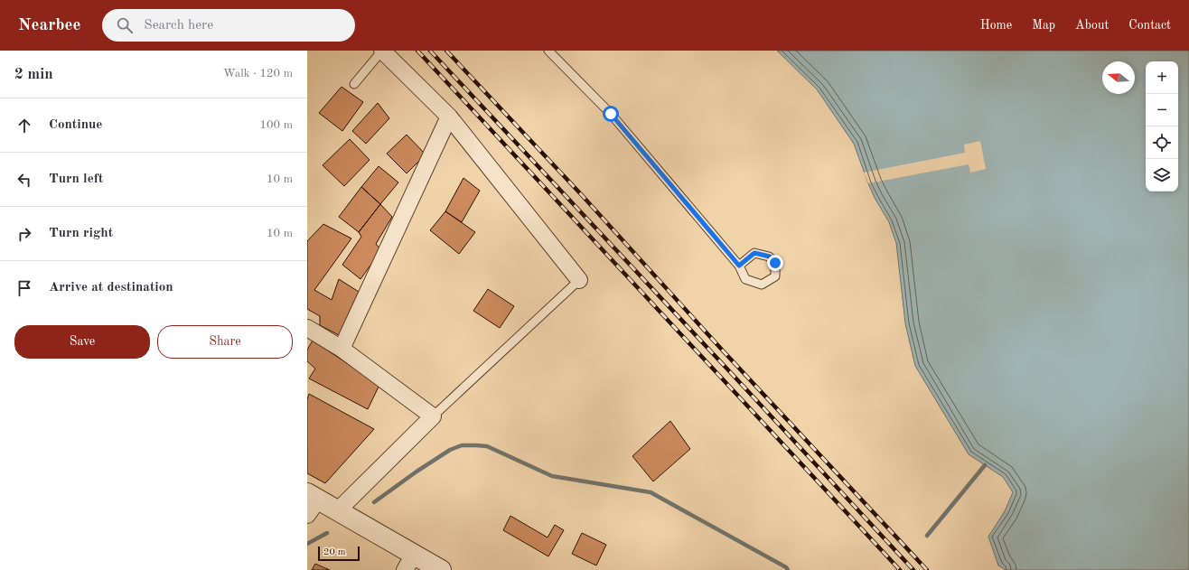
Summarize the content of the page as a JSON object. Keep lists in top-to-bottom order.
{
  "scale_bar": "20 m",
  "north": "left",
  "page": {
    "header": "Nearbee",
    "search": "Search here",
    "nav": [
      "Home",
      "Map",
      "About",
      "Contact"
    ],
    "heading": ["2 min", "Walk · 120 m"],
    "map_buttons": ["+", "−"],
    "list": [
      ["Continue", "100 m"],
      ["Turn left", "10 m"],
      ["Turn right", "10 m"],
      "Arrive at destination"
    ],
    "buttons": ["Save", "Share"],
    "scale": "20 m"
  }
}
